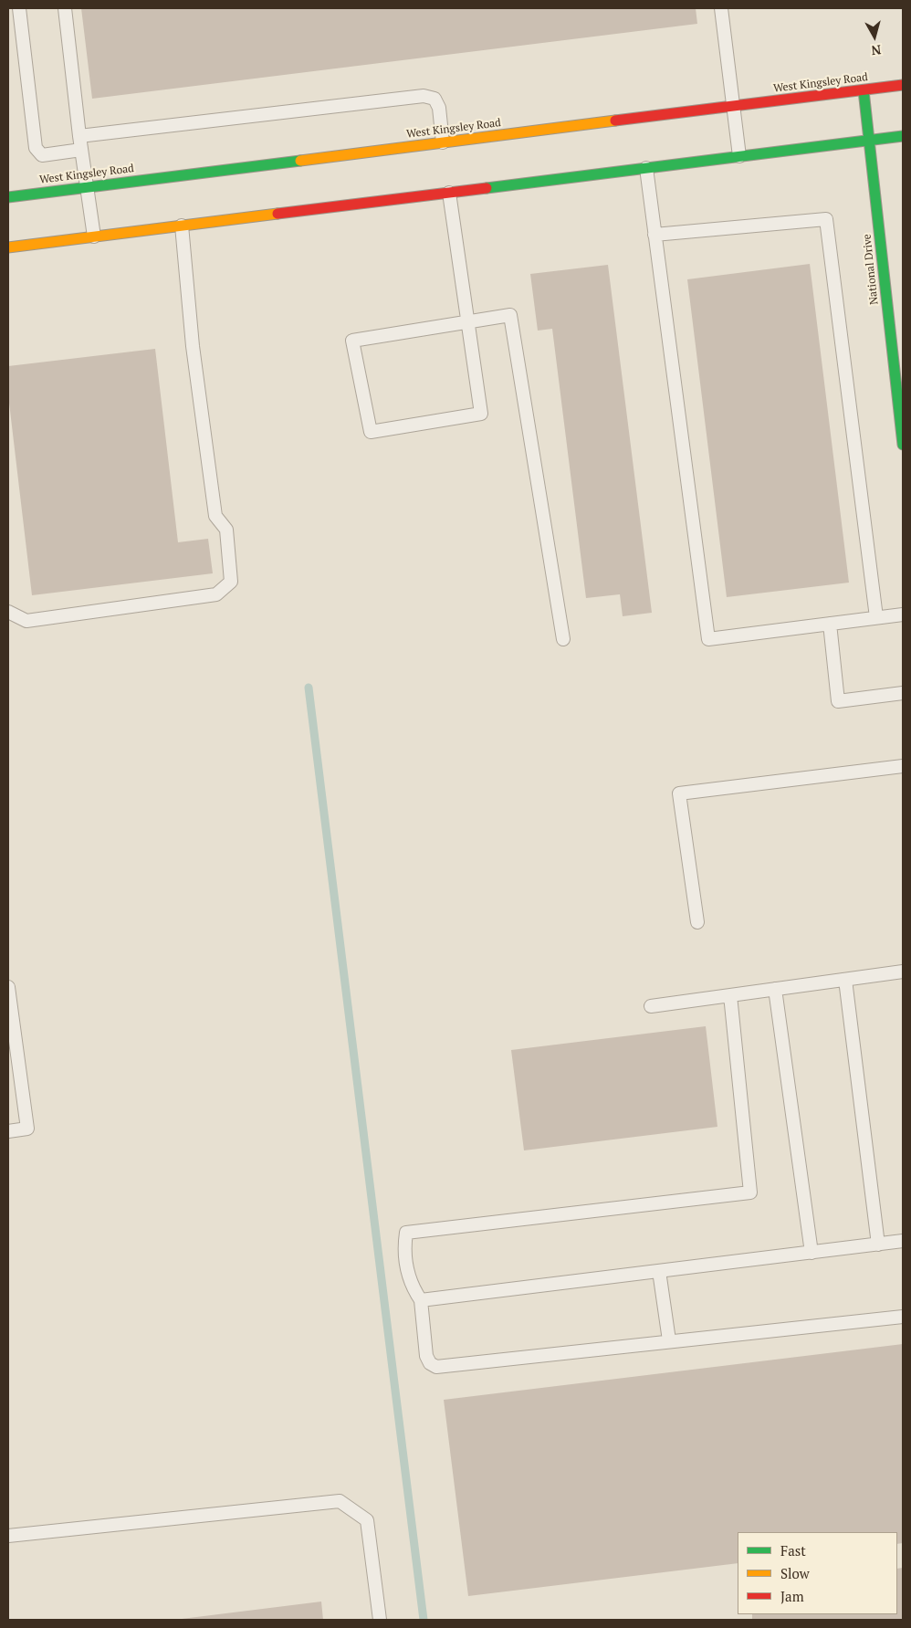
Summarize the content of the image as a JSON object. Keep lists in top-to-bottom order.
{
  "streets": {
    "main road": ["West Kingsley Road", "National Drive"]
  },
  "crossings": [
    ["West Kingsley Road", "National Drive"]
  ],
  "legend": ["Fast", "Slow", "Jam"],
  "north": "bottom"
}
